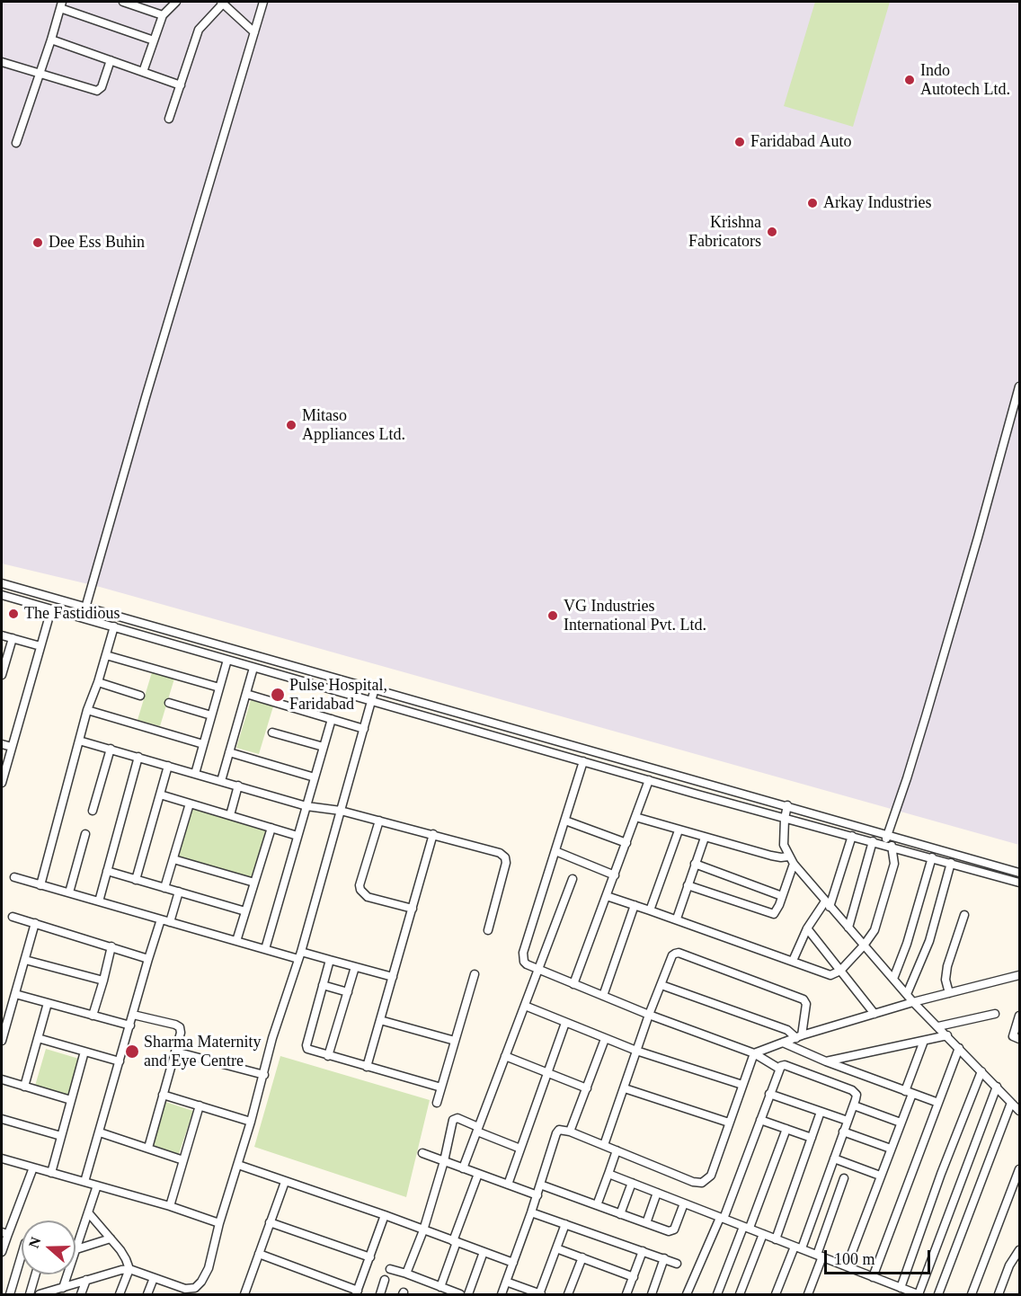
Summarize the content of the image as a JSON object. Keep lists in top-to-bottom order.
{
  "places": [
    "Indo Autotech Ltd.",
    "Faridabad Auto",
    "Arkay Industries",
    "Krishna Fabricators",
    "Dee Ess Buhin",
    "Mitaso Appliances Ltd.",
    "The Fastidious",
    "VG Industries International Pvt. Ltd.",
    "Pulse Hospital, Faridabad",
    "Sharma Maternity and Eye Centre"
  ],
  "scale_bar": "100 m",
  "north": "left"
}
